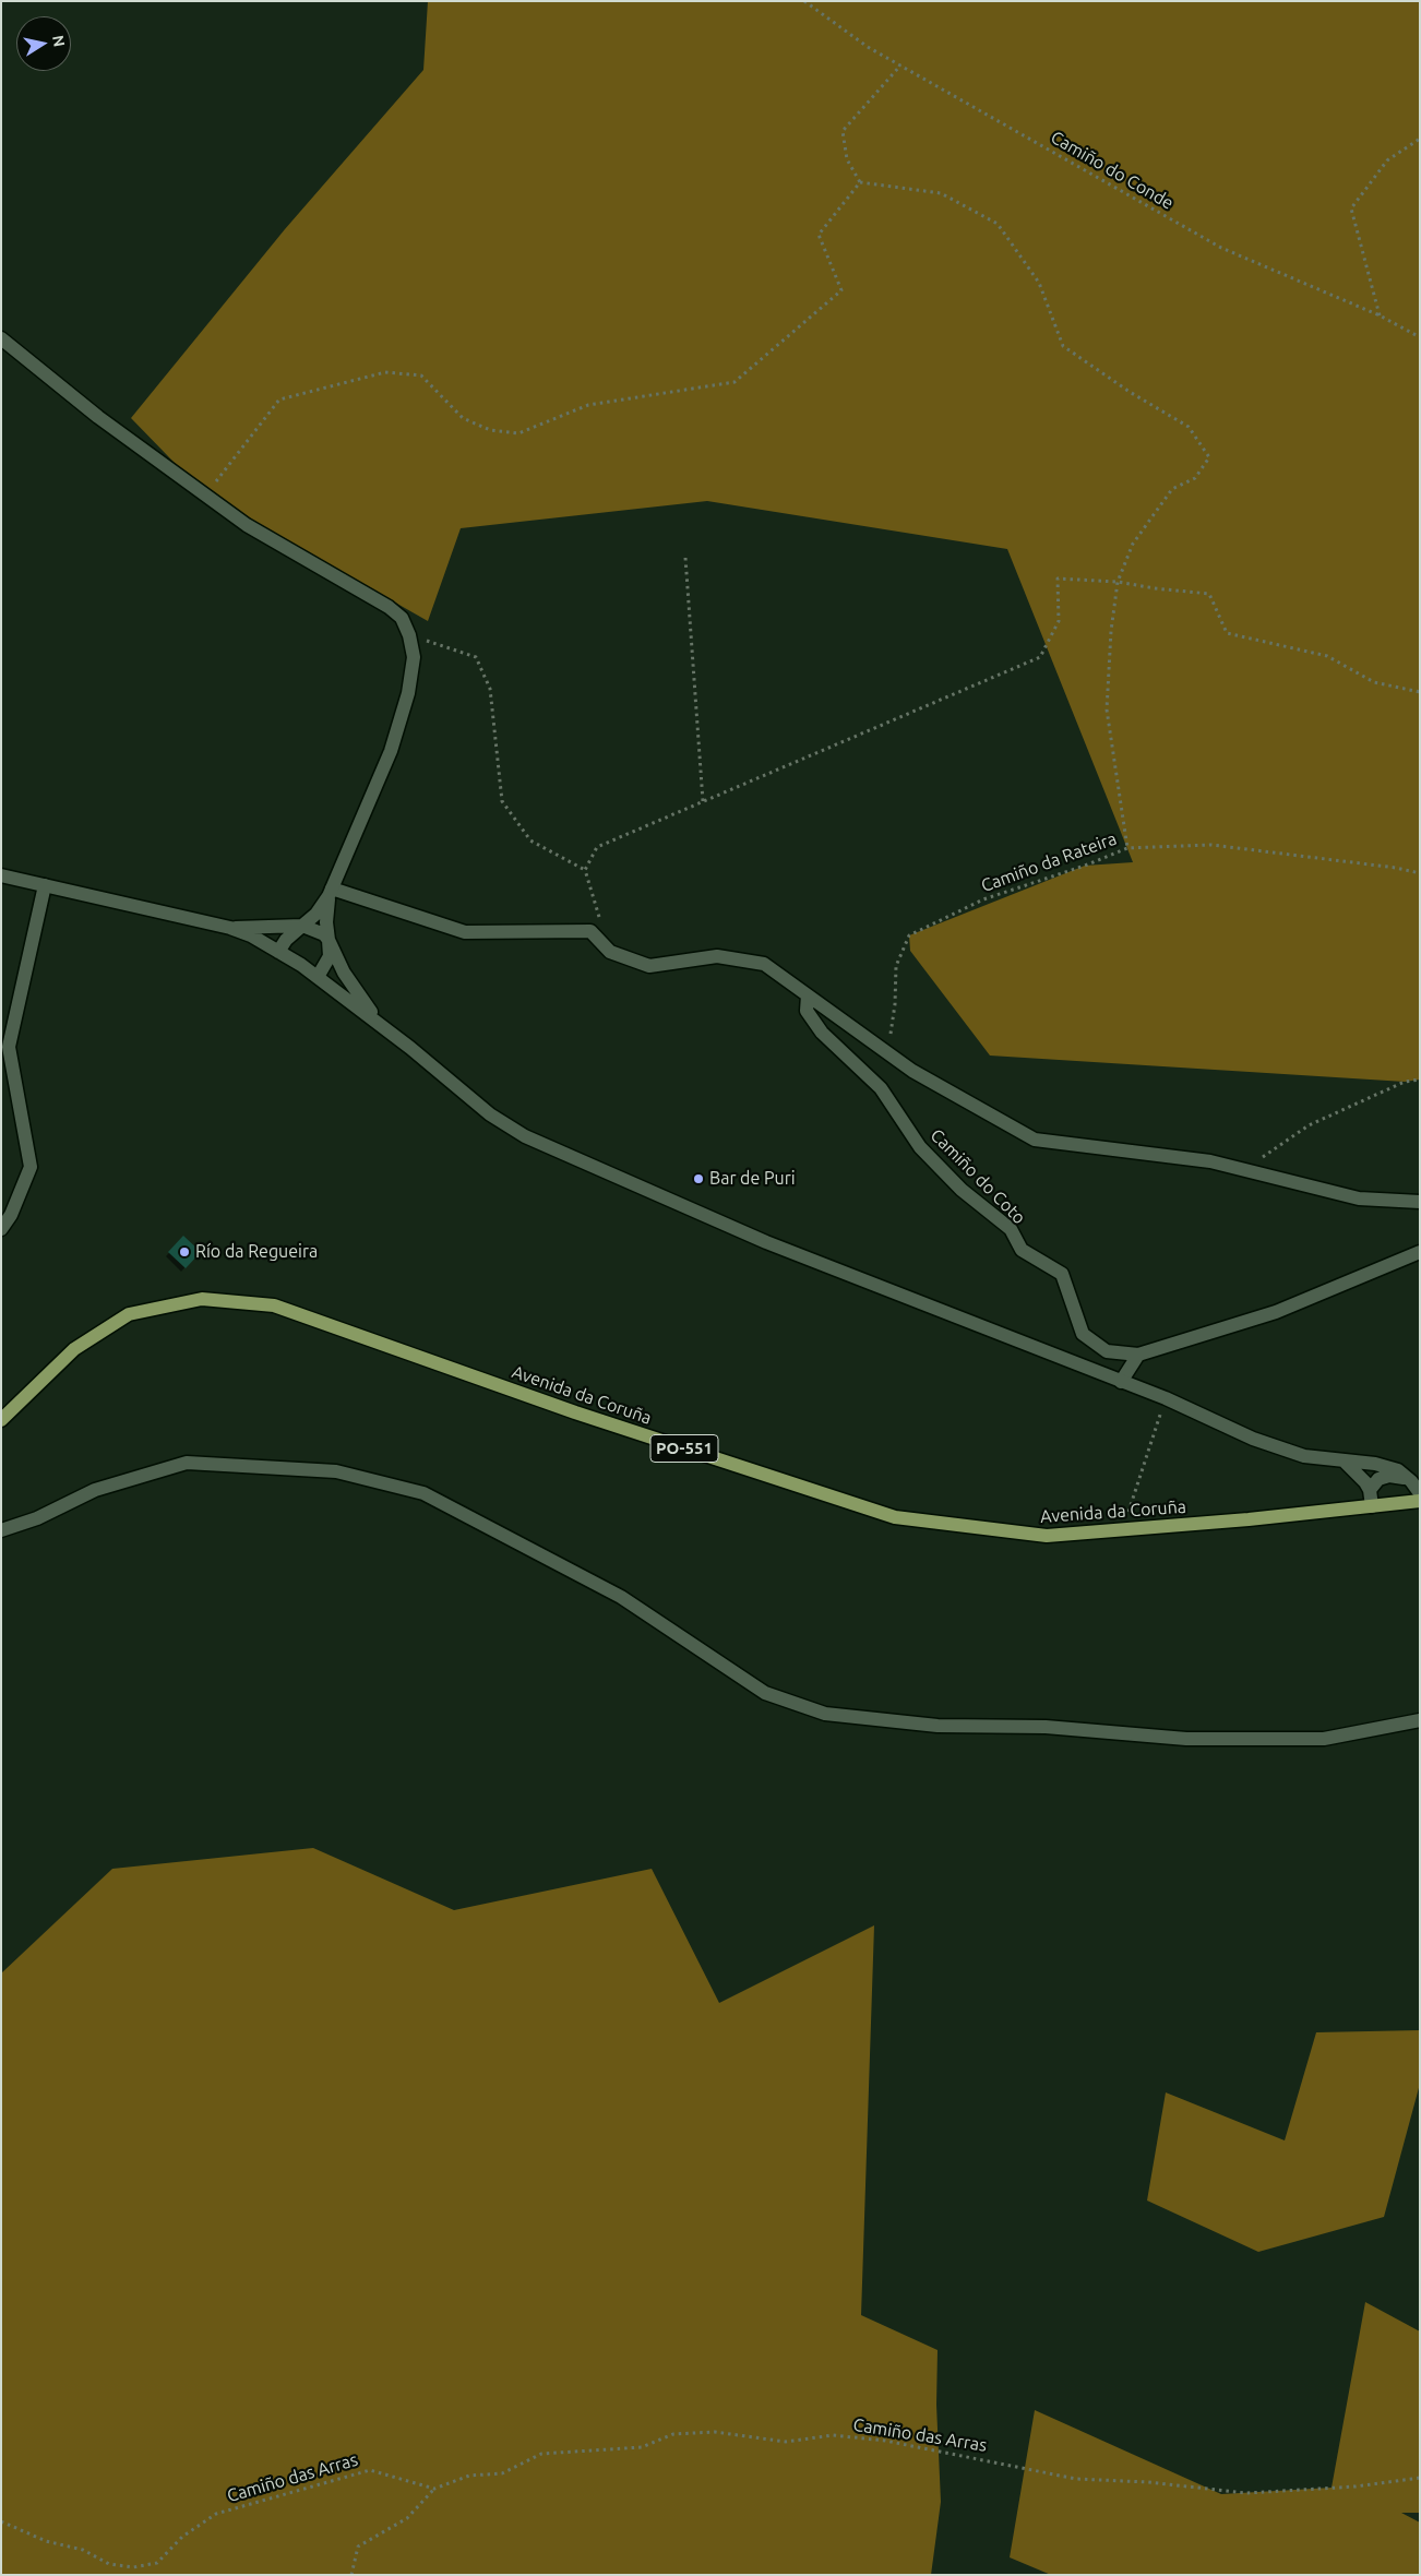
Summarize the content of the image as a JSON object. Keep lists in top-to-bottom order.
{
  "streets": {
    "main road": ["Avenida da Coruña", "PO-551"],
    "street": ["Camiño do Coto"],
    "path": ["Camiño do Conde", "Camiño da Rateira", "Camiño das Arras"]
  },
  "places": ["Bar de Puri", "Río da Regueira"],
  "north": "right"
}
